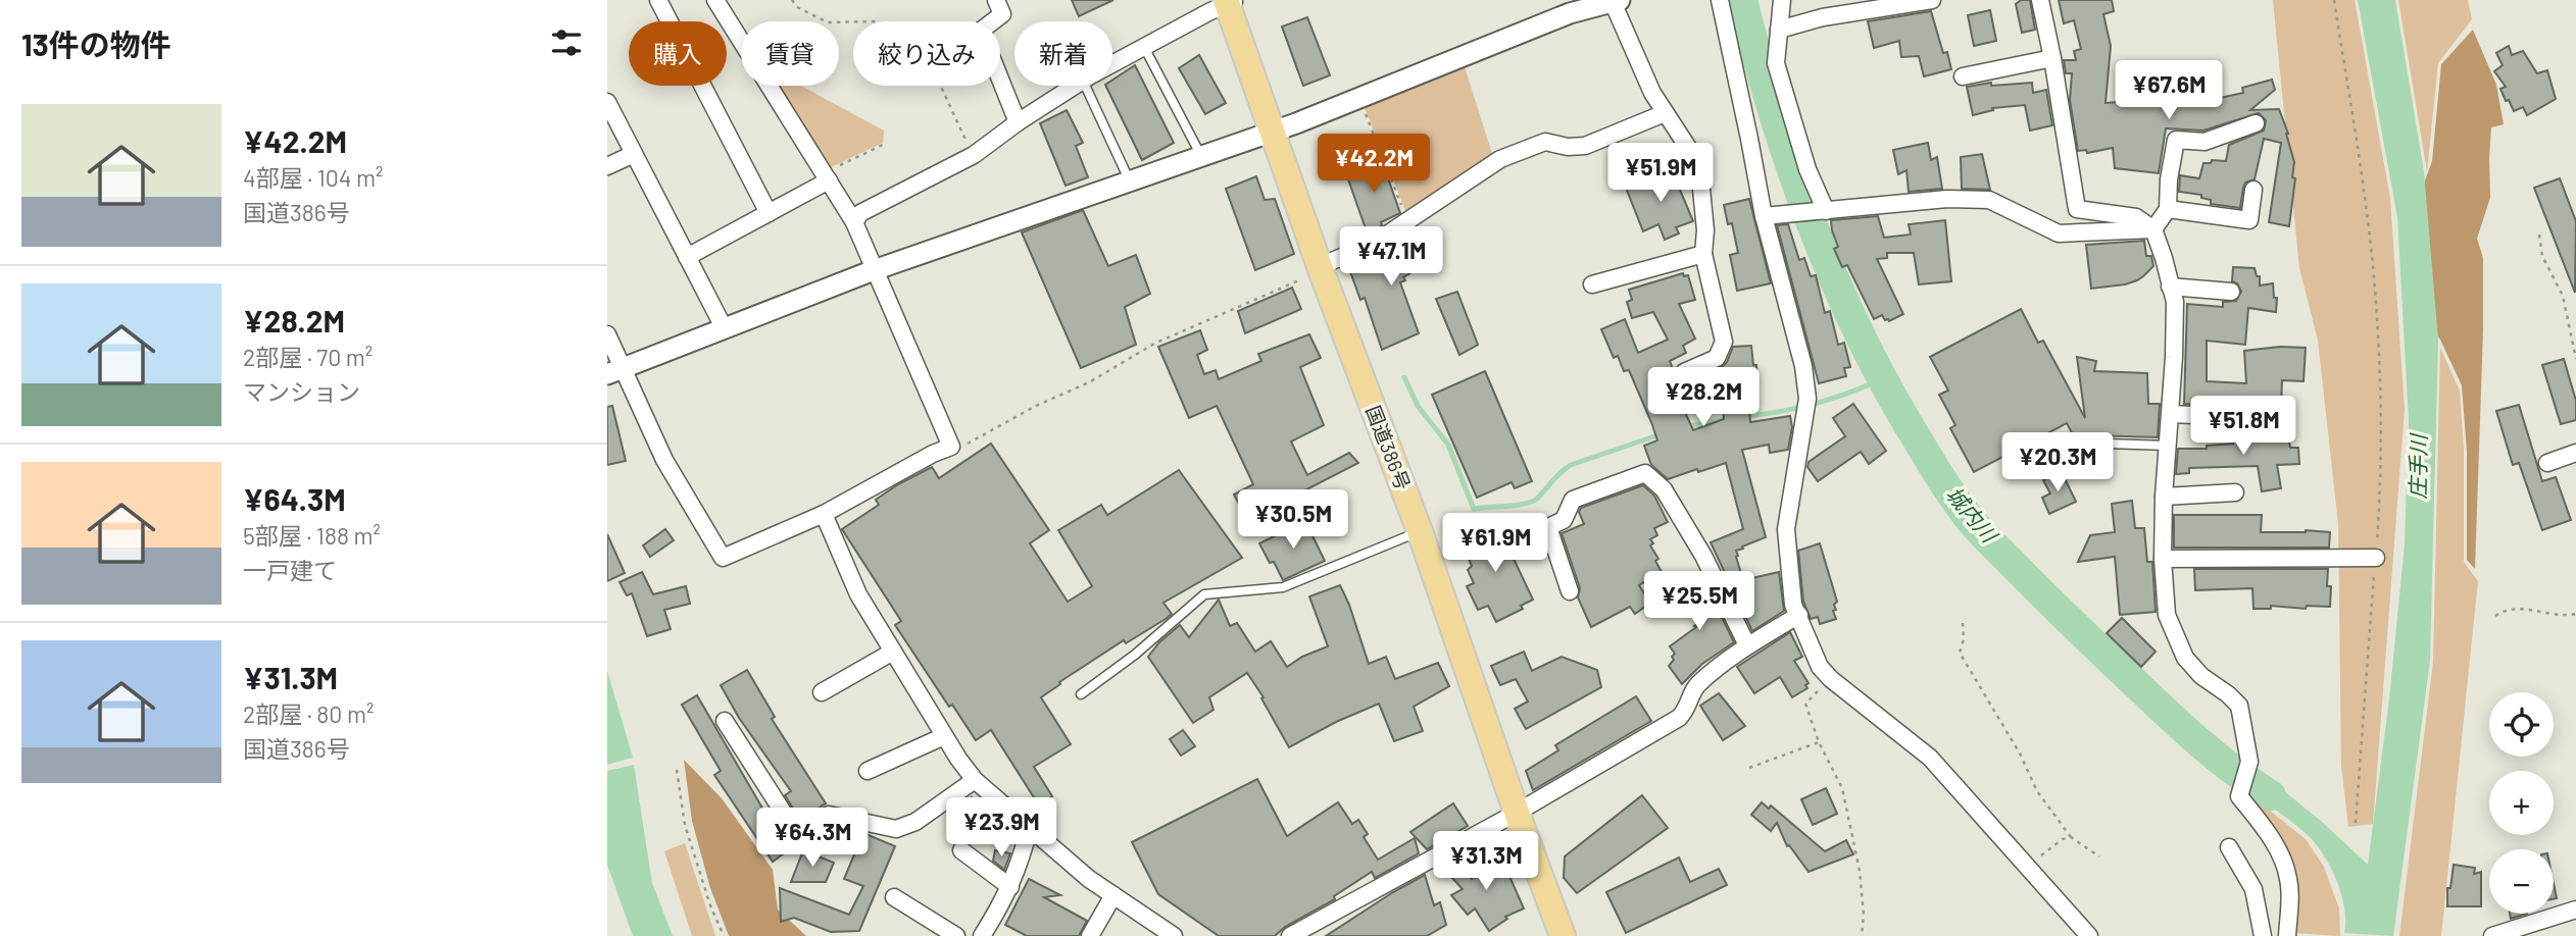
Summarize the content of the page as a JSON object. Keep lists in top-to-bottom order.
{
  "streets": {
    "highway": ["国道386号"]
  },
  "water": ["庄手川", "城内川"],
  "page": {
    "heading": "13件の物件",
    "chip": [
      "購入",
      "賃貸",
      "絞り込み",
      "新着"
    ],
    "price": [
      "¥67.6M",
      "¥42.2M",
      "¥51.9M",
      "¥47.1M",
      "¥28.2M",
      "¥51.8M",
      "¥20.3M",
      "¥30.5M",
      "¥61.9M",
      "¥25.5M",
      "¥23.9M",
      "¥64.3M",
      "¥31.3M"
    ],
    "list": [
      {
        "name": "¥42.2M",
        "note": "4部屋 · 104 m² · 国道386号"
      },
      {
        "name": "¥28.2M",
        "note": "2部屋 · 70 m² · マンション"
      },
      {
        "name": "¥64.3M",
        "note": "5部屋 · 188 m² · 一戸建て"
      },
      {
        "name": "¥31.3M",
        "note": "2部屋 · 80 m² · 国道386号"
      }
    ],
    "map_buttons": ["+", "−"]
  }
}
